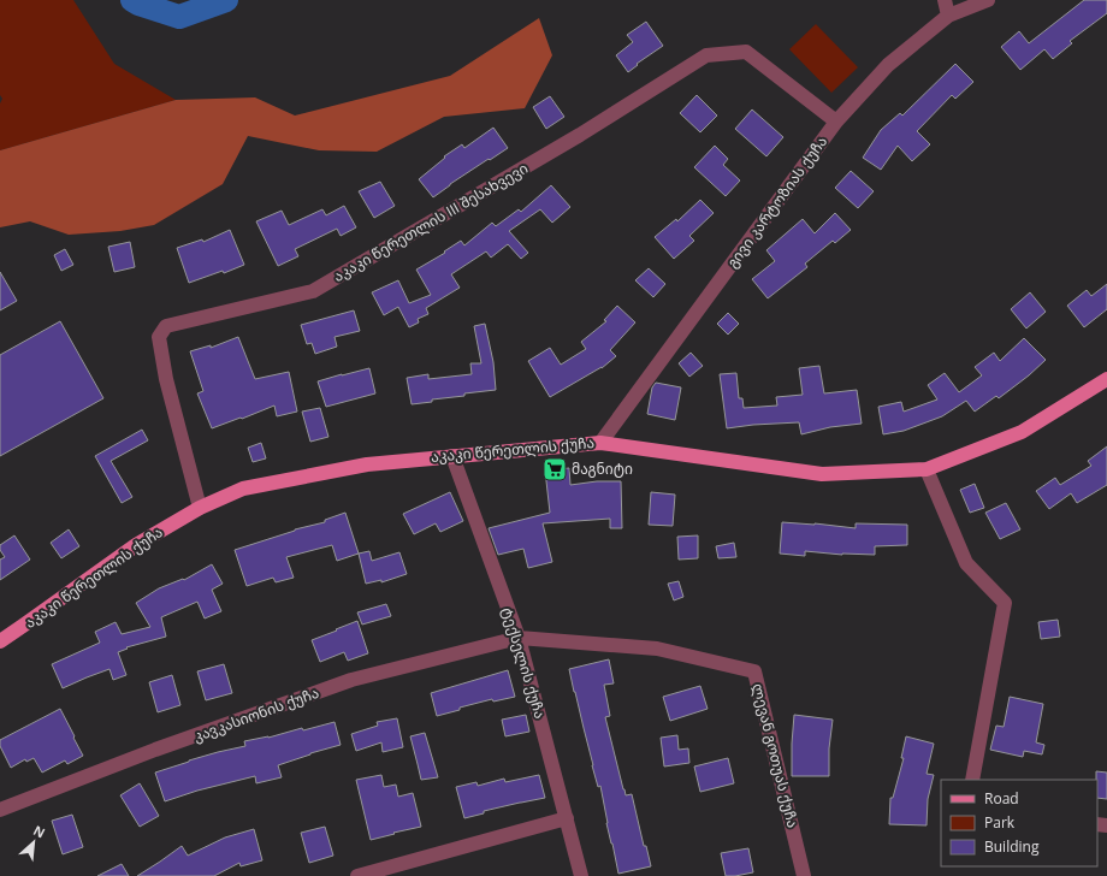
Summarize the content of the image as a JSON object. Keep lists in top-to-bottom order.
{
  "streets": {
    "main road": ["აკაკი წერეთლის ქუჩა"],
    "street": [
      "გივი კარტოზიას ქუჩა",
      "აკაკი წერეთლის III შესახვევი",
      "ტექსელის ქუჩა",
      "კავკასიონის ქუჩა",
      "ლევან გოთუას ქუჩა"
    ]
  },
  "crossings": [
    ["გივი კარტოზიას ქუჩა", "აკაკი წერეთლის III შესახვევი"],
    ["გივი კარტოზიას ქუჩა", "აკაკი წერეთლის ქუჩა"],
    ["აკაკი წერეთლის III შესახვევი", "აკაკი წერეთლის ქუჩა"],
    ["აკაკი წერეთლის ქუჩა", "ტექსელის ქუჩა"],
    ["ტექსელის ქუჩა", "კავკასიონის ქუჩა"],
    ["ტექსელის ქუჩა", "ლევან გოთუას ქუჩა"],
    ["კავკასიონის ქუჩა", "ლევან გოთუას ქუჩა"]
  ],
  "places": {
    "supermarket": ["მაგნიტი"]
  },
  "legend": ["Road", "Park", "Building"],
  "north": "top right"
}
